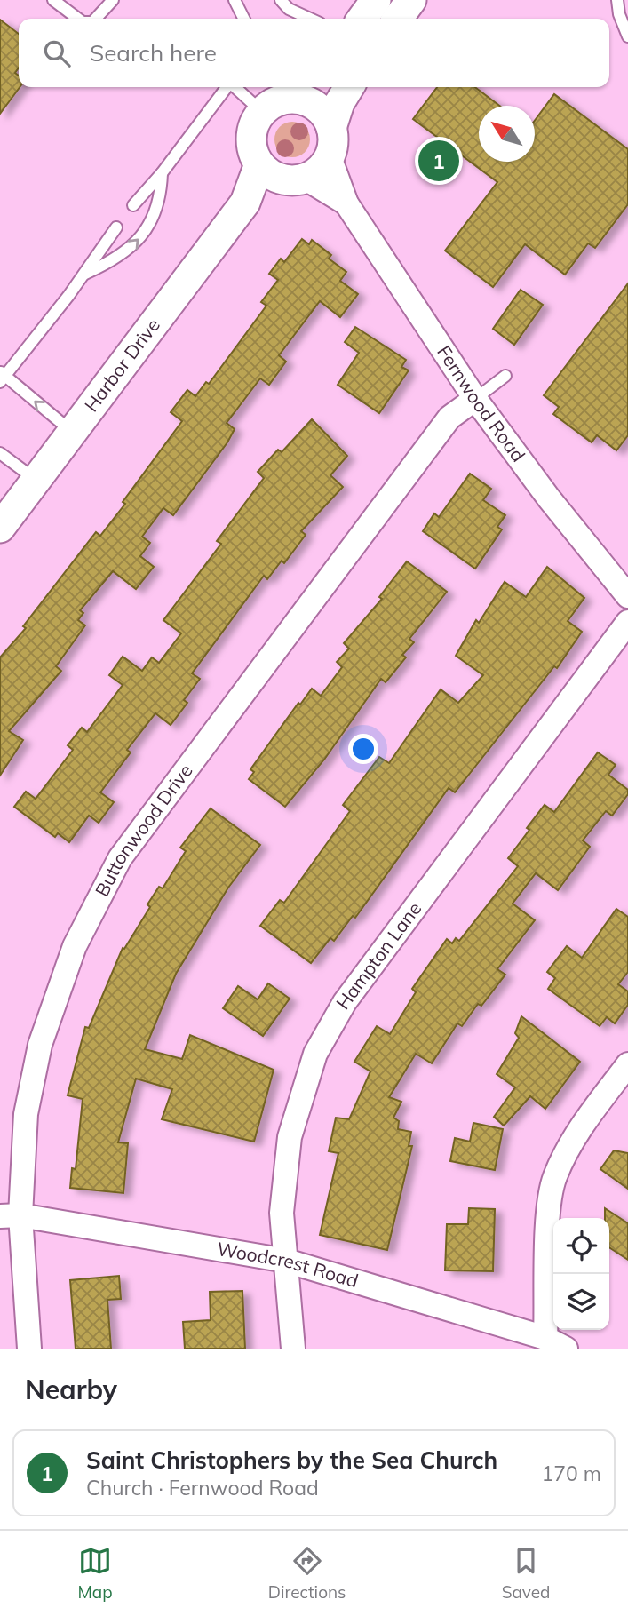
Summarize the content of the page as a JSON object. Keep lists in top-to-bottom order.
{
  "streets": {
    "street": [
      "Harbor Drive",
      "Fernwood Road",
      "Buttonwood Drive",
      "Hampton Lane",
      "Woodcrest Road"
    ]
  },
  "crossings": [
    ["Harbor Drive", "Fernwood Road"],
    ["Fernwood Road", "Buttonwood Drive"],
    ["Buttonwood Drive", "Woodcrest Road"],
    ["Hampton Lane", "Woodcrest Road"]
  ],
  "north": "top left",
  "page": {
    "search": "Search here",
    "pins": "1",
    "heading": "Nearby",
    "list": [
      {
        "mark": "1",
        "name": "Saint Christophers by the Sea Church",
        "note": "Church · Fernwood Road",
        "value": "170 m"
      }
    ],
    "nav": ["Map", "Directions", "Saved"]
  }
}
